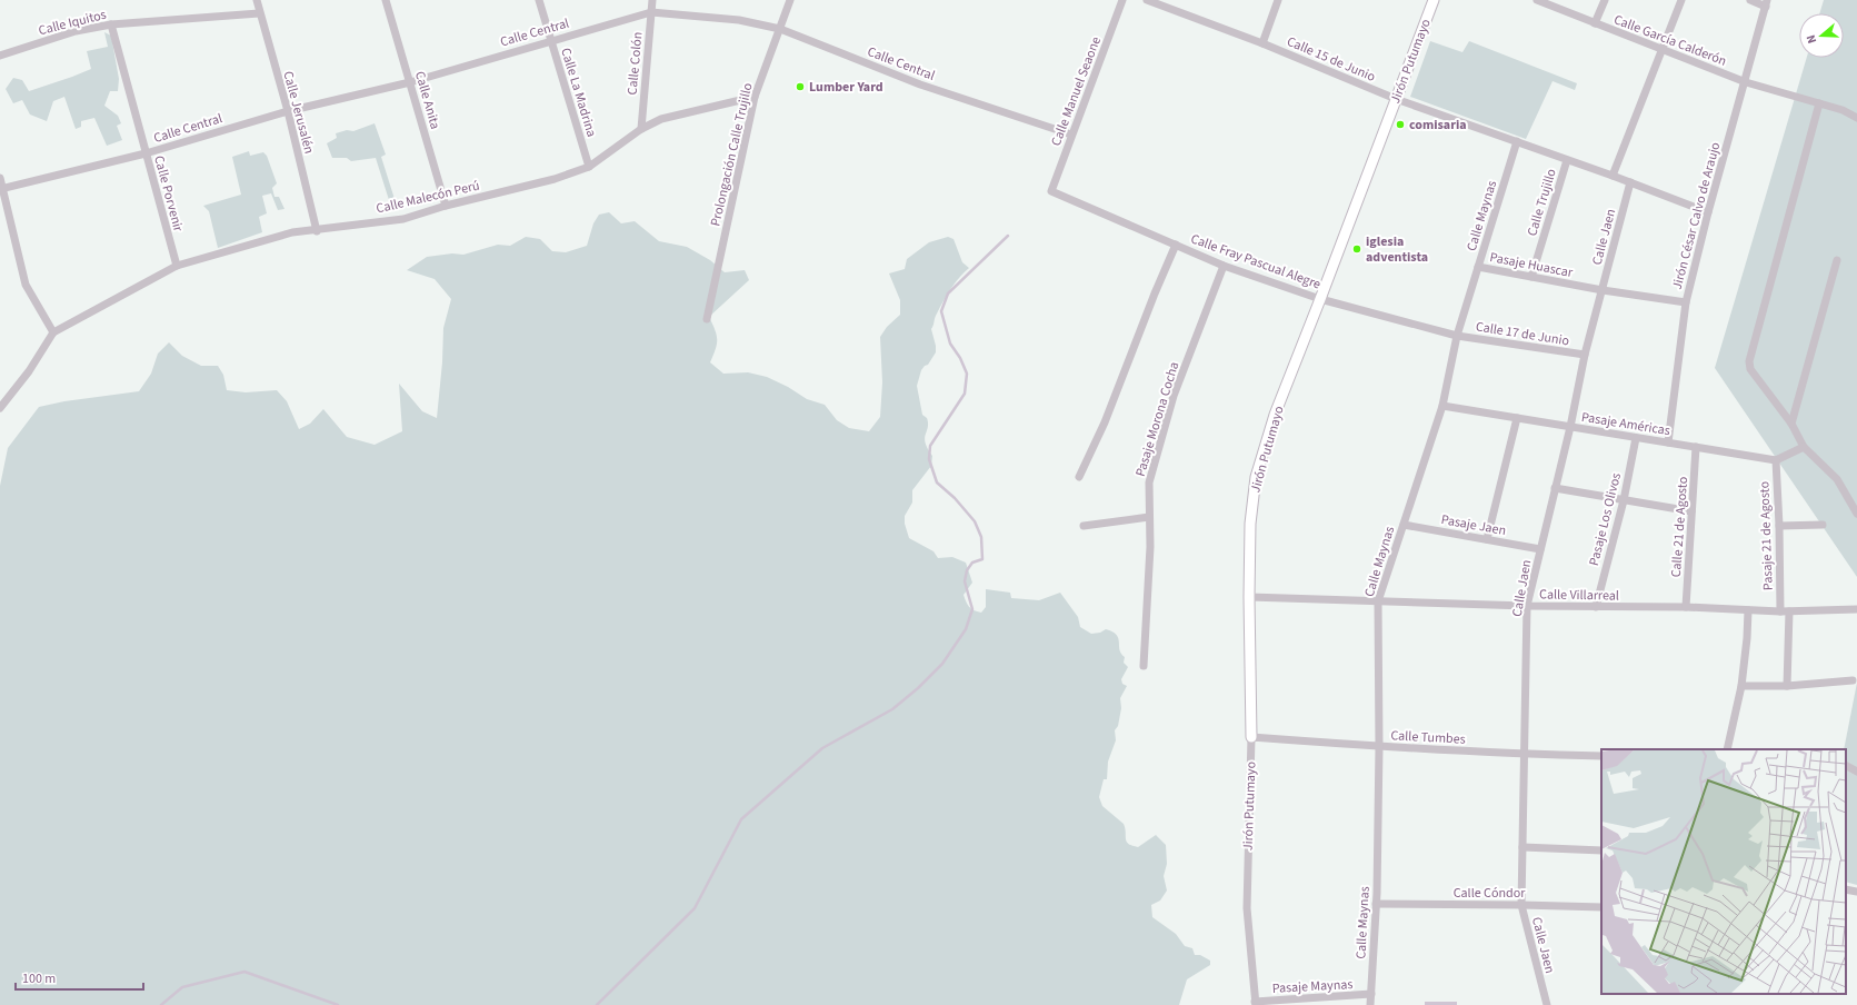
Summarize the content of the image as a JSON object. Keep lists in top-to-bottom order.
{
  "streets": {
    "street": [
      "Calle Iquitos",
      "Calle Central",
      "Calle García Calderón",
      "Calle 15 de Junio",
      "Jirón Putumayo",
      "Calle Colón",
      "Calle Manuel Seaone",
      "Calle La Madrina",
      "Calle Anita",
      "Calle Jerusalén",
      "Prolongación Calle Trujillo",
      "Calle Porvenir",
      "Calle Malecón Perú",
      "Calle Trujillo",
      "Calle Maynas",
      "Jirón César Calvo de Araujo",
      "Calle Jaen",
      "Calle Fray Pascual Alegre",
      "Pasaje Huascar",
      "Calle 17 de Junio",
      "Pasaje Morona Cocha",
      "Pasaje Américas",
      "Pasaje Los Olivos",
      "Pasaje Jaen",
      "Calle 21 de Agosto",
      "Pasaje 21 de Agosto",
      "Calle Villarreal",
      "Calle Tumbes",
      "Calle Cóndor",
      "Pasaje Maynas"
    ]
  },
  "crossings": [
    ["Calle Iquitos", "Calle Jerusalén"],
    ["Calle Iquitos", "Calle Porvenir"],
    ["Calle Central", "Calle Colón"],
    ["Calle Central", "Calle Manuel Seaone"],
    ["Calle Central", "Calle La Madrina"],
    ["Calle Central", "Calle Anita"],
    ["Calle Central", "Calle Jerusalén"],
    ["Calle Central", "Prolongación Calle Trujillo"],
    ["Calle Central", "Calle Porvenir"],
    ["Calle García Calderón", "Jirón César Calvo de Araujo"],
    ["Calle 15 de Junio", "Jirón Putumayo"],
    ["Calle 15 de Junio", "Calle Trujillo"],
    ["Calle 15 de Junio", "Calle Maynas"],
    ["Calle 15 de Junio", "Jirón César Calvo de Araujo"],
    ["Calle 15 de Junio", "Calle Jaen"],
    ["Jirón Putumayo", "Calle Fray Pascual Alegre"],
    ["Jirón Putumayo", "Calle Villarreal"],
    ["Jirón Putumayo", "Calle Tumbes"],
    ["Jirón Putumayo", "Pasaje Maynas"],
    ["Calle Colón", "Calle Malecón Perú"],
    ["Calle Manuel Seaone", "Calle Fray Pascual Alegre"],
    ["Calle La Madrina", "Calle Malecón Perú"],
    ["Calle Anita", "Calle Malecón Perú"],
    ["Calle Jerusalén", "Calle Malecón Perú"],
    ["Prolongación Calle Trujillo", "Calle Malecón Perú"],
    ["Calle Porvenir", "Calle Malecón Perú"],
    ["Calle Trujillo", "Pasaje Huascar"],
    ["Calle Maynas", "Calle Fray Pascual Alegre"],
    ["Calle Maynas", "Pasaje Huascar"],
    ["Calle Maynas", "Calle 17 de Junio"],
    ["Calle Maynas", "Pasaje Américas"],
    ["Calle Maynas", "Pasaje Jaen"],
    ["Calle Maynas", "Calle Villarreal"],
    ["Calle Maynas", "Calle Tumbes"],
    ["Calle Maynas", "Calle Cóndor"],
    ["Calle Maynas", "Pasaje Maynas"],
    ["Jirón César Calvo de Araujo", "Pasaje Huascar"],
    ["Jirón César Calvo de Araujo", "Pasaje Américas"],
    ["Calle Jaen", "Pasaje Huascar"],
    ["Calle Jaen", "Calle 17 de Junio"],
    ["Calle Jaen", "Pasaje Américas"],
    ["Calle Jaen", "Pasaje Jaen"],
    ["Calle Jaen", "Calle Villarreal"],
    ["Calle Jaen", "Calle Tumbes"],
    ["Calle Jaen", "Calle Cóndor"],
    ["Calle Fray Pascual Alegre", "Calle 17 de Junio"],
    ["Calle Fray Pascual Alegre", "Pasaje Morona Cocha"],
    ["Pasaje Américas", "Pasaje Los Olivos"],
    ["Pasaje Américas", "Calle 21 de Agosto"],
    ["Pasaje Américas", "Pasaje 21 de Agosto"],
    ["Pasaje Los Olivos", "Calle Villarreal"],
    ["Calle 21 de Agosto", "Calle Villarreal"],
    ["Pasaje 21 de Agosto", "Calle Villarreal"]
  ],
  "places": ["Lumber Yard", "comisaria", "iglesia adventista"],
  "scale_bar": "100 m",
  "north": "left"
}
